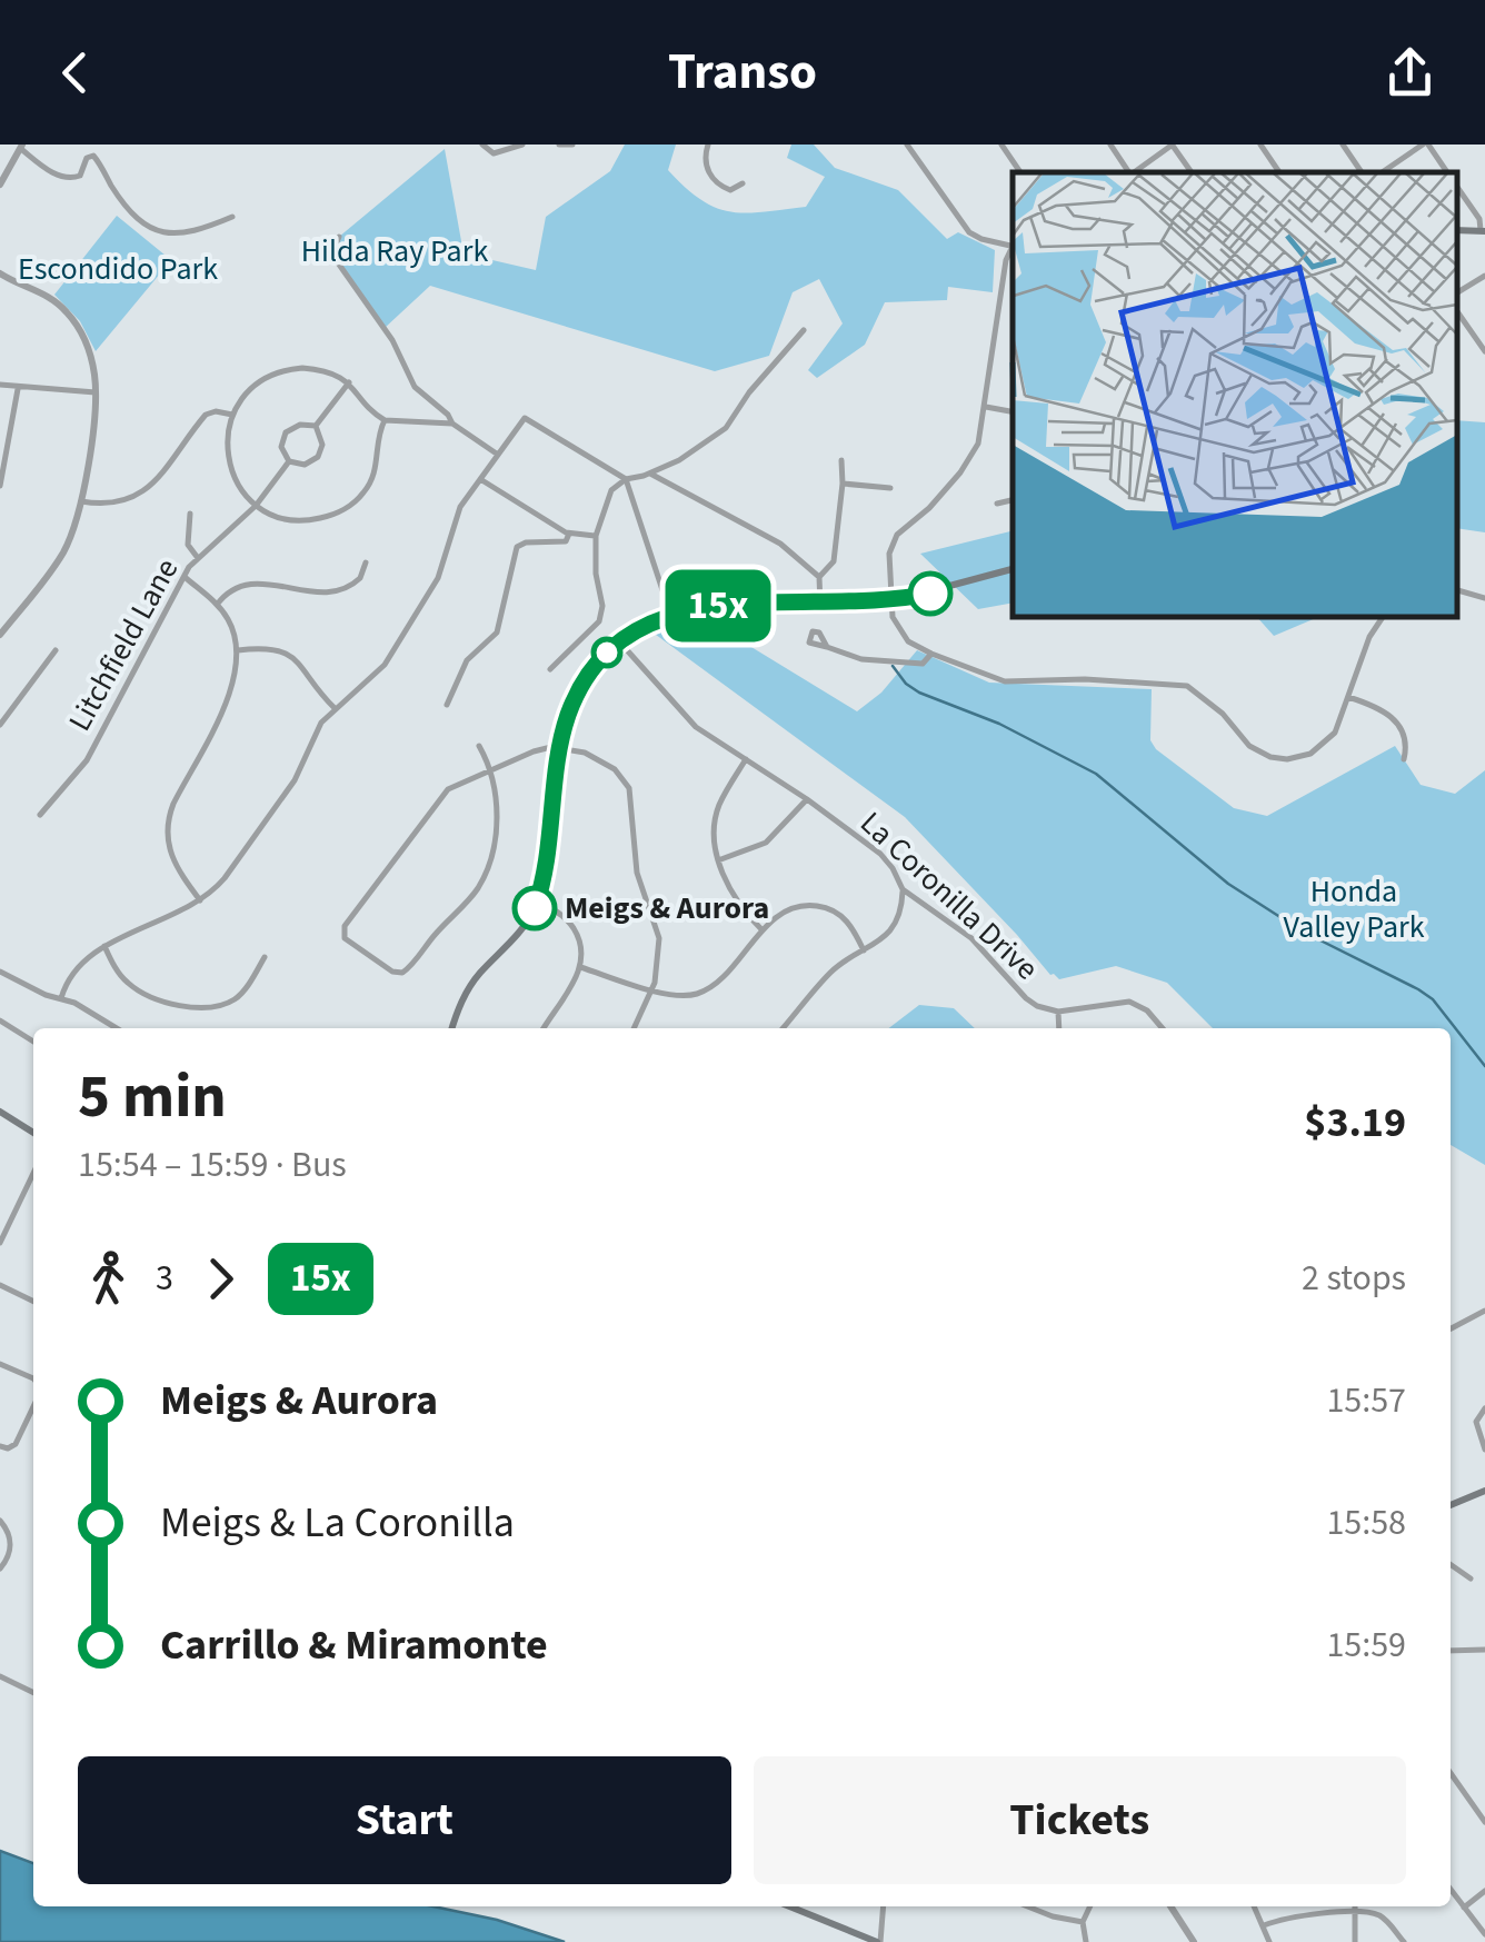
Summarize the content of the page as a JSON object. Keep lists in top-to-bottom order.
{
  "streets": {
    "street": ["Litchfield Lane", "La Coronilla Drive"]
  },
  "parks": ["Hilda Ray Park", "Escondido Park", "Honda Valley Park"],
  "places": ["Meigs & Aurora"],
  "lines": ["bus line 15x"],
  "page": {
    "header": "Transo",
    "on_map": "15x",
    "heading": ["5 min", "15:54 – 15:59 · Bus", "$3.19"],
    "legs": ["3", "15x", "2 stops"],
    "list": [
      {
        "name": "Meigs & Aurora",
        "value": "15:57"
      },
      {
        "name": "Meigs & La Coronilla",
        "value": "15:58"
      },
      {
        "name": "Carrillo & Miramonte",
        "value": "15:59"
      }
    ],
    "buttons": ["Start", "Tickets"]
  }
}
